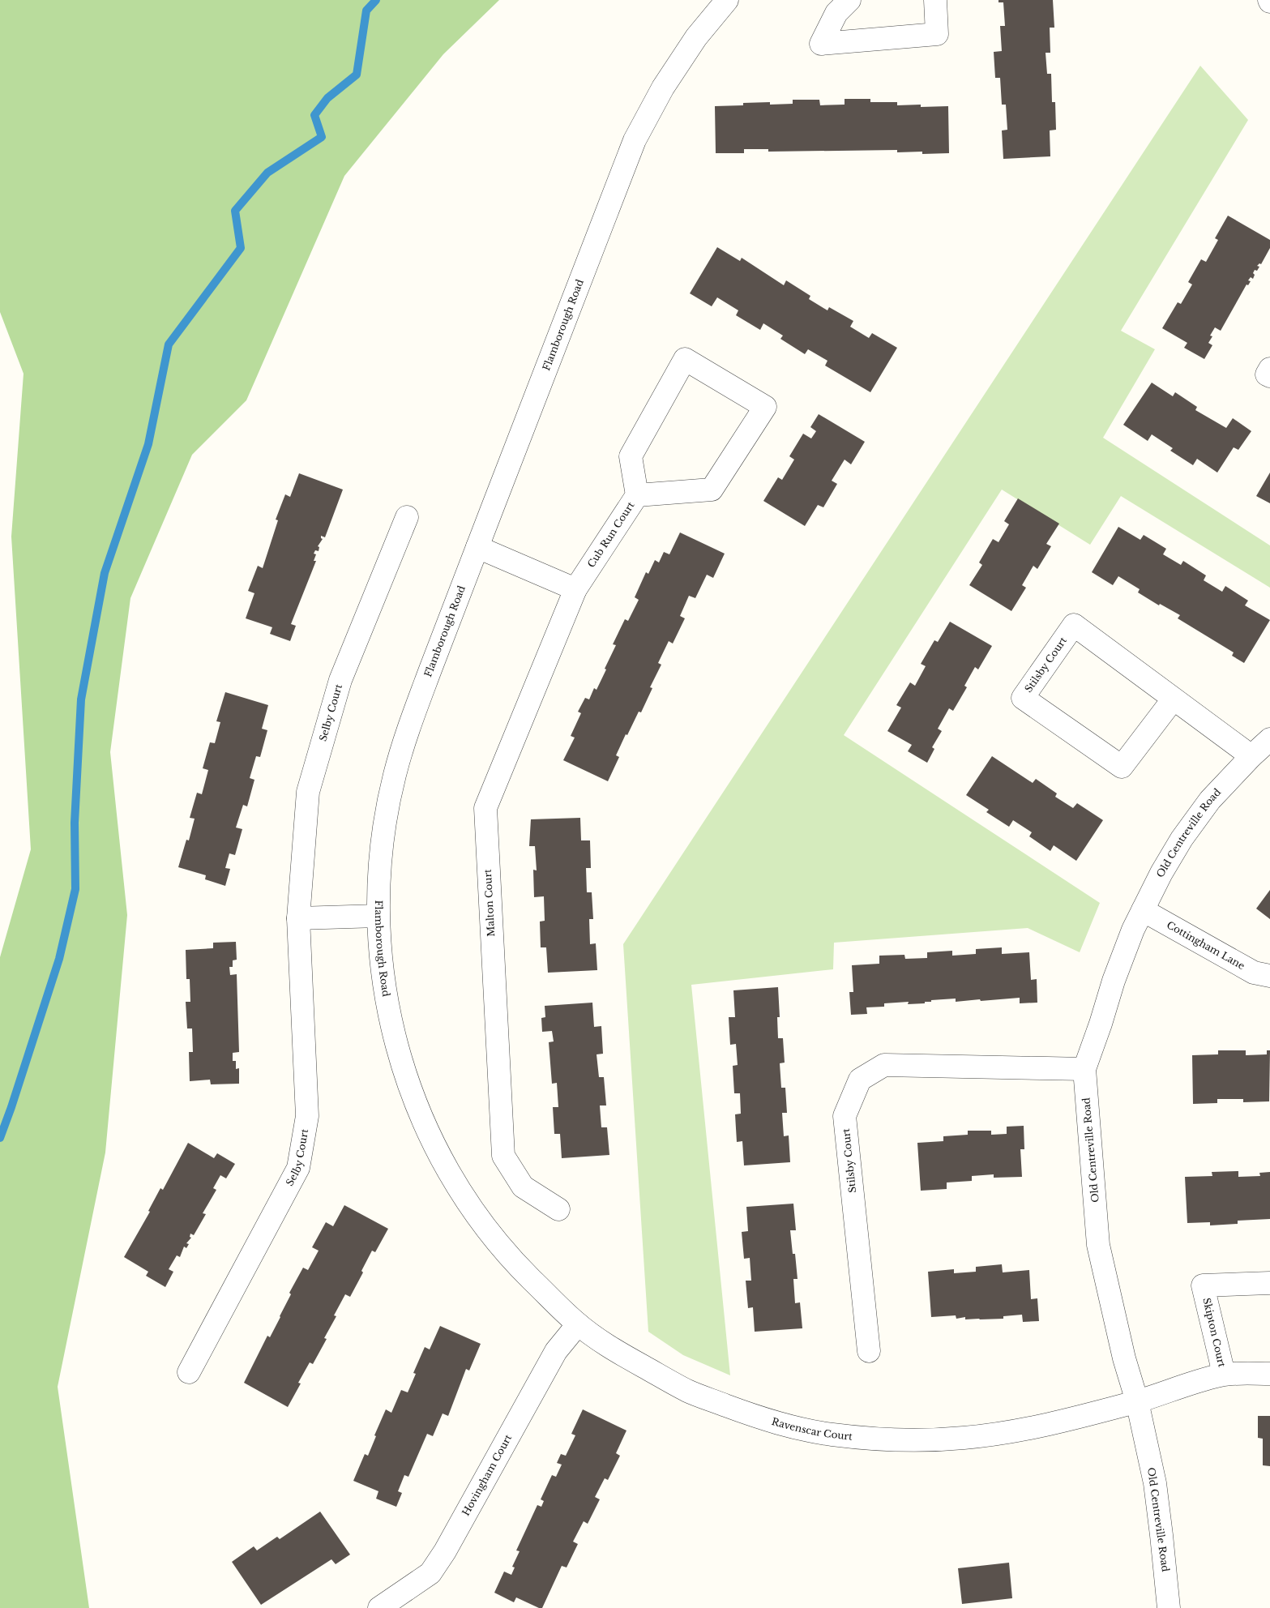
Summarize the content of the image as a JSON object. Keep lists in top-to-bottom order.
{
  "streets": {
    "street": [
      "Flamborough Road",
      "Cub Run Court",
      "Stilsby Court",
      "Selby Court",
      "Old Centreville Road",
      "Malton Court",
      "Cottingham Lane",
      "Skipton Court",
      "Ravenscar Court",
      "Hovingham Court"
    ]
  },
  "crossings": [
    ["Flamborough Road", "Ravenscar Court"],
    ["Cub Run Court", "Malton Court"],
    ["Stilsby Court", "Old Centreville Road"],
    ["Old Centreville Road", "Cottingham Lane"],
    ["Old Centreville Road", "Skipton Court"],
    ["Old Centreville Road", "Ravenscar Court"],
    ["Skipton Court", "Ravenscar Court"],
    ["Ravenscar Court", "Hovingham Court"]
  ]
}
